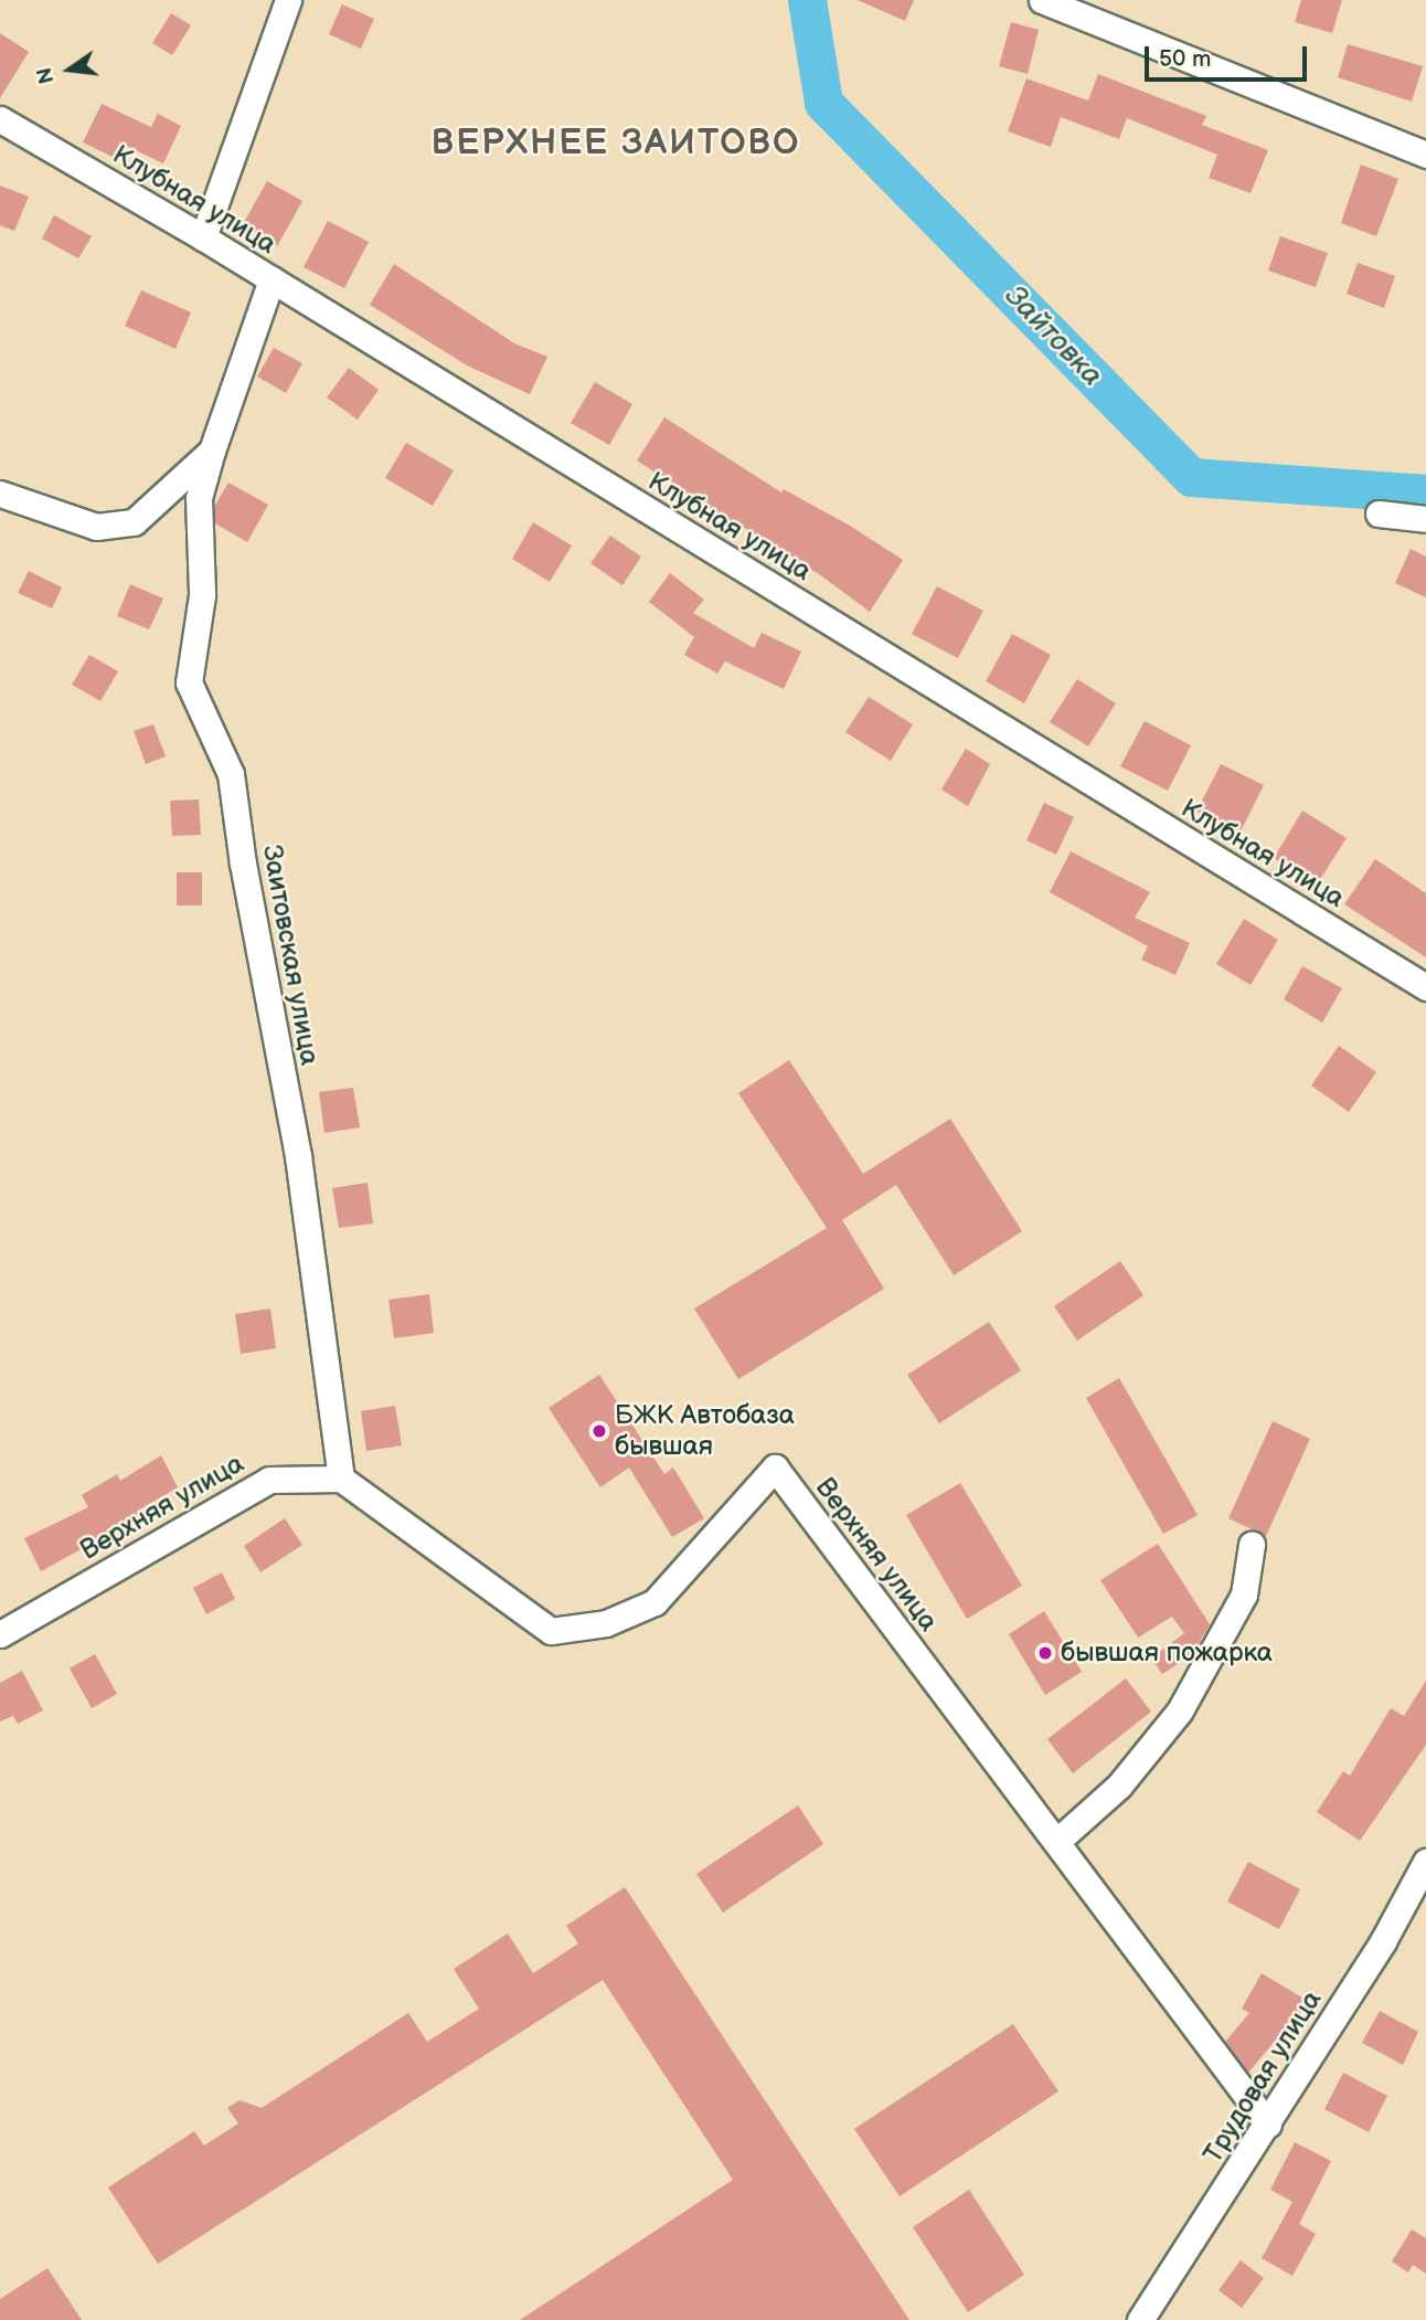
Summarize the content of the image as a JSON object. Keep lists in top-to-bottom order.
{
  "streets": {
    "street": [
      "Клубная улица",
      "Заитовская улица",
      "Верхняя улица",
      "Трудовая улица"
    ]
  },
  "crossings": [
    ["Клубная улица", "Заитовская улица"],
    ["Заитовская улица", "Верхняя улица"],
    ["Верхняя улица", "Трудовая улица"]
  ],
  "districts": ["ВЕРХНЕЕ ЗАИТОВО"],
  "water": ["Зайтовка"],
  "places": ["БЖК Автобаза бывшая", "бывшая пожарка"],
  "scale_bar": "50 m",
  "north": "left"
}
